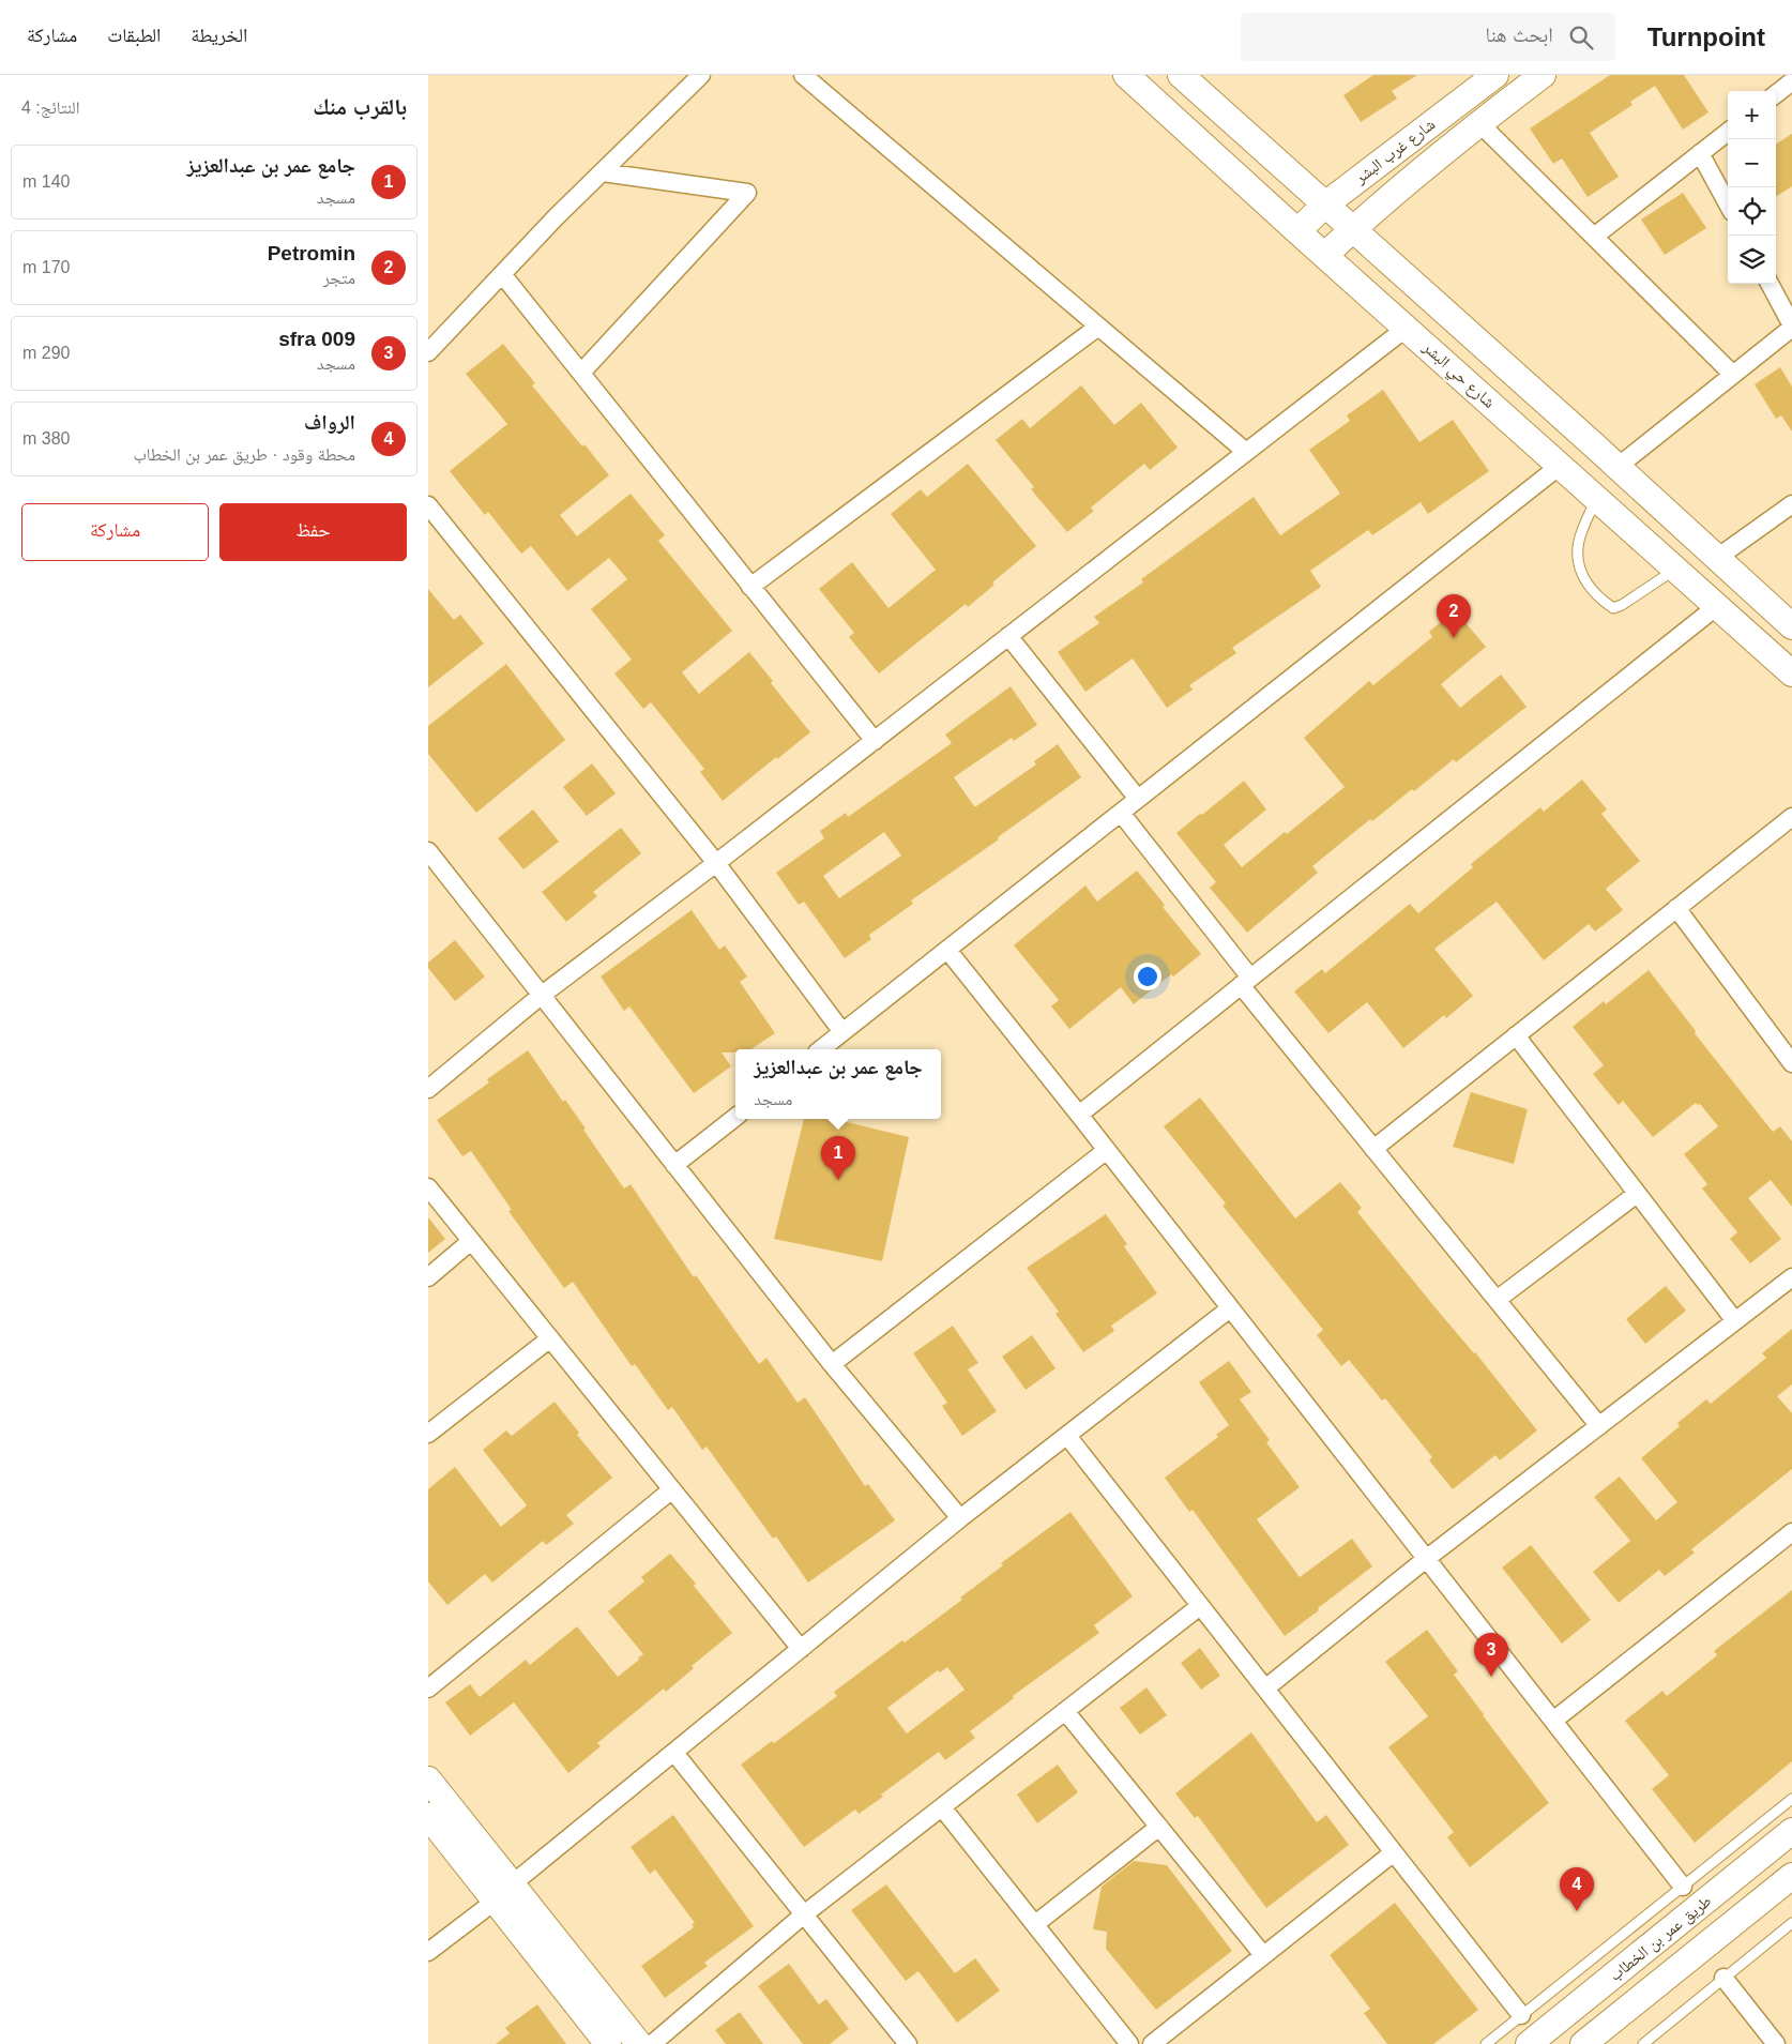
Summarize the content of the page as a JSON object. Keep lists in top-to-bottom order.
{
  "streets": {
    "street": ["شارع غرب البشر", "شارع حي البشر", "طريق عمر بن الخطاب"]
  },
  "crossings": [
    ["شارع غرب البشر", "شارع حي البشر"]
  ],
  "page": {
    "header": "Turnpoint",
    "search": "ابحث هنا",
    "nav": ["الخريطة", "الطبقات", "مشاركة"],
    "heading": ["بالقرب منك", "النتائج: 4"],
    "map_buttons": ["+", "−"],
    "list": [
      {
        "mark": "1",
        "name": "جامع عمر بن عبدالعزيز",
        "note": "مسجد",
        "value": "140 m"
      },
      {
        "mark": "2",
        "name": "Petromin",
        "note": "متجر",
        "value": "170 m"
      },
      {
        "mark": "3",
        "name": "sfra 009",
        "note": "مسجد",
        "value": "290 m"
      },
      {
        "mark": "4",
        "name": "الرواف",
        "note": "محطة وقود · طريق عمر بن الخطاب",
        "value": "380 m"
      }
    ],
    "buttons": ["حفظ", "مشاركة"],
    "pins": [
      "2",
      "1",
      "3",
      "4"
    ],
    "popup": ["جامع عمر بن عبدالعزيز", "مسجد"]
  }
}
